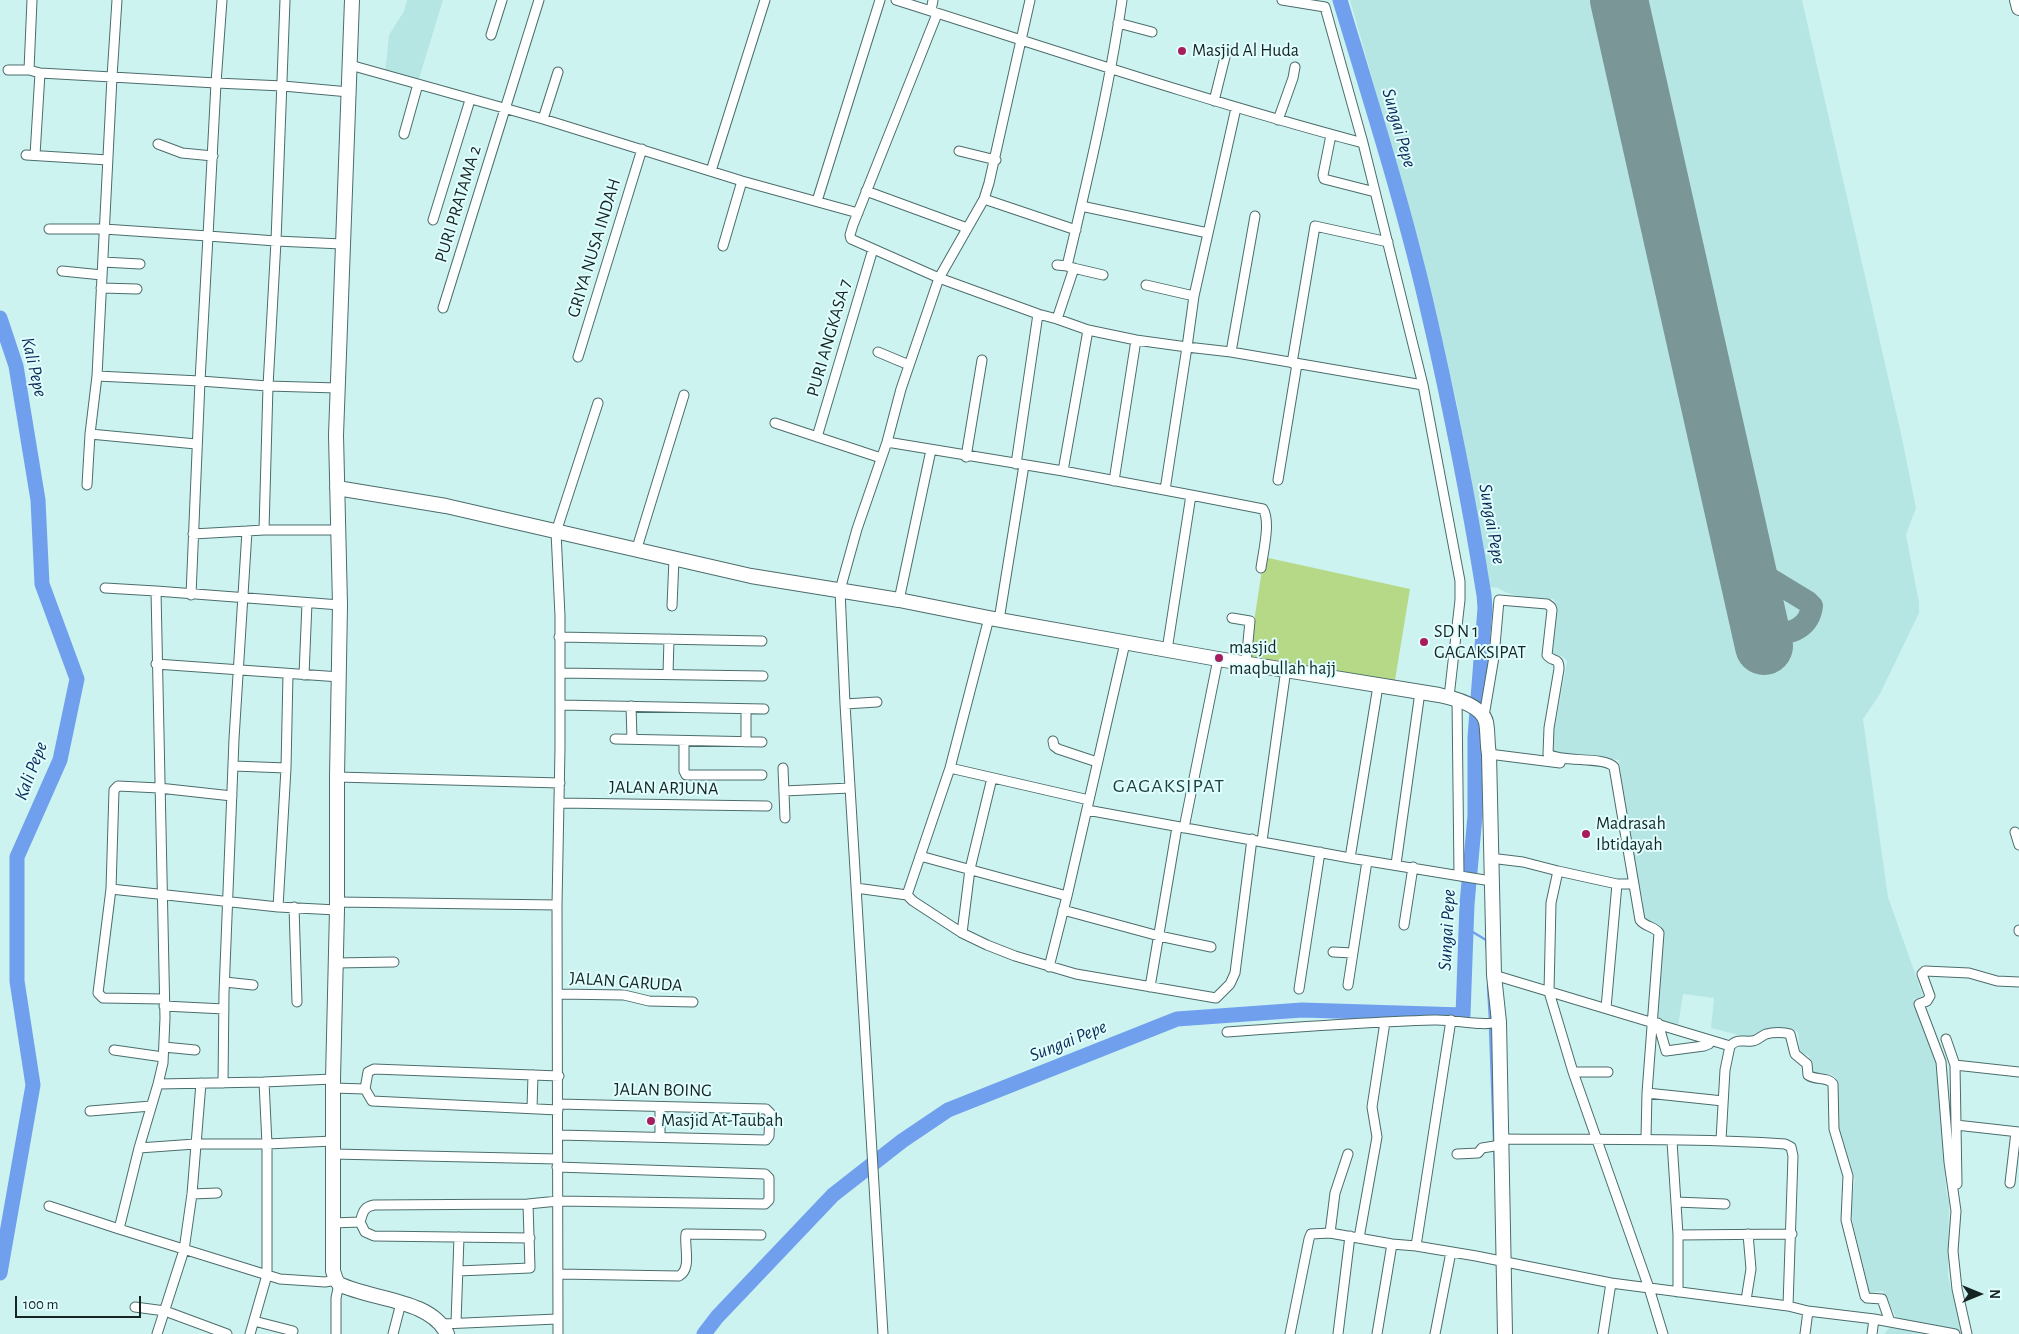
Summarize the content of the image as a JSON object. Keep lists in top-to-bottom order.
{
  "streets": {
    "street": [
      "PURI PRATAMA 2",
      "GRIYA NUSA INDAH",
      "PURI ANGKASA 7",
      "JALAN ARJUNA",
      "JALAN GARUDA",
      "JALAN BOING"
    ]
  },
  "districts": ["GAGAKSIPAT"],
  "water": ["Sungai Pepe", "Kali Pepe"],
  "places": [
    "Masjid Al Huda",
    "SD N 1 GAGAKSIPAT",
    "masjid maqbullah hajj",
    "Madrasah Ibtidayah",
    "Masjid At-Taubah"
  ],
  "scale_bar": "100 m",
  "north": "right"
}
